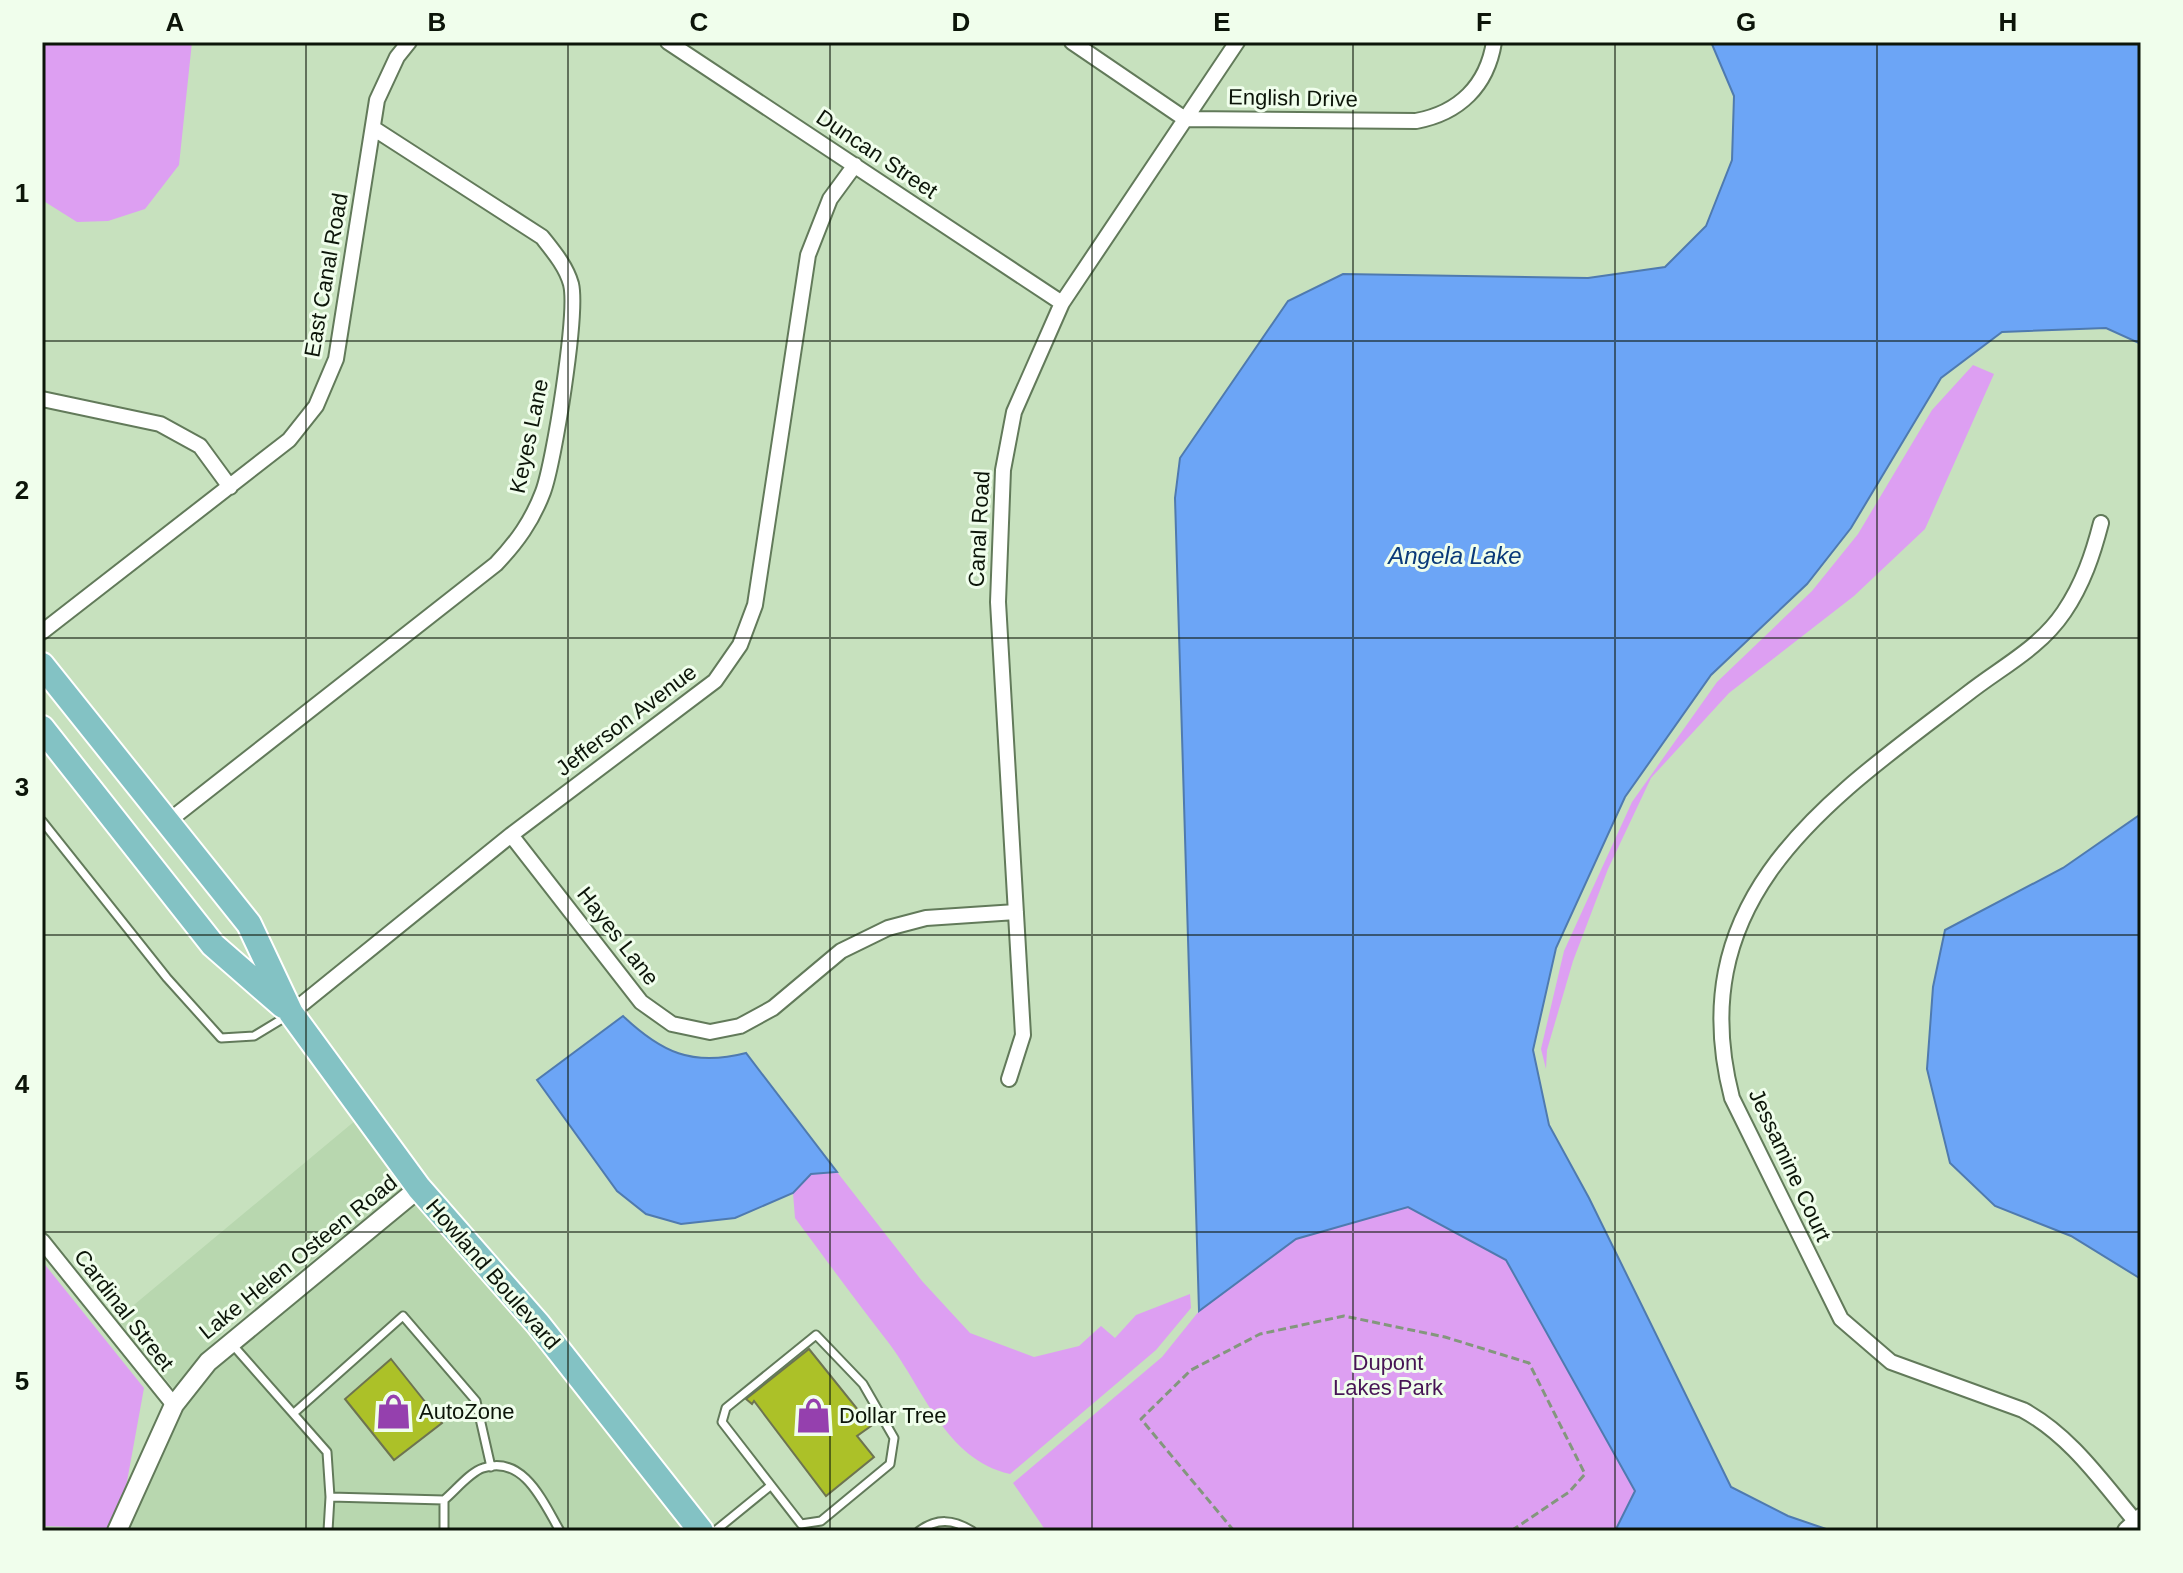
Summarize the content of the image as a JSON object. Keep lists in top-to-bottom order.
{
  "streets": {
    "main road": ["Howland Boulevard"],
    "street": [
      "English Drive",
      "Duncan Street",
      "East Canal Road",
      "Keyes Lane",
      "Canal Road",
      "Jefferson Avenue",
      "Hayes Lane",
      "Jessamine Court",
      "Lake Helen Osteen Road",
      "Cardinal Street"
    ]
  },
  "crossings": [
    ["English Drive", "Canal Road"],
    ["Duncan Street", "Canal Road"],
    ["Duncan Street", "Jefferson Avenue"],
    ["East Canal Road", "Keyes Lane"],
    ["Keyes Lane", "Howland Boulevard"],
    ["Canal Road", "Hayes Lane"],
    ["Jefferson Avenue", "Hayes Lane"],
    ["Jefferson Avenue", "Howland Boulevard"],
    ["Lake Helen Osteen Road", "Howland Boulevard"],
    ["Lake Helen Osteen Road", "Cardinal Street"]
  ],
  "water": ["Angela Lake"],
  "parks": ["Dupont Lakes Park"],
  "places": {
    "shop": ["AutoZone", "Dollar Tree"]
  },
  "grid": {
    "columns": [
      "A",
      "B",
      "C",
      "D",
      "E",
      "F",
      "G",
      "H"
    ],
    "rows": [
      "1",
      "2",
      "3",
      "4",
      "5"
    ]
  }
}
